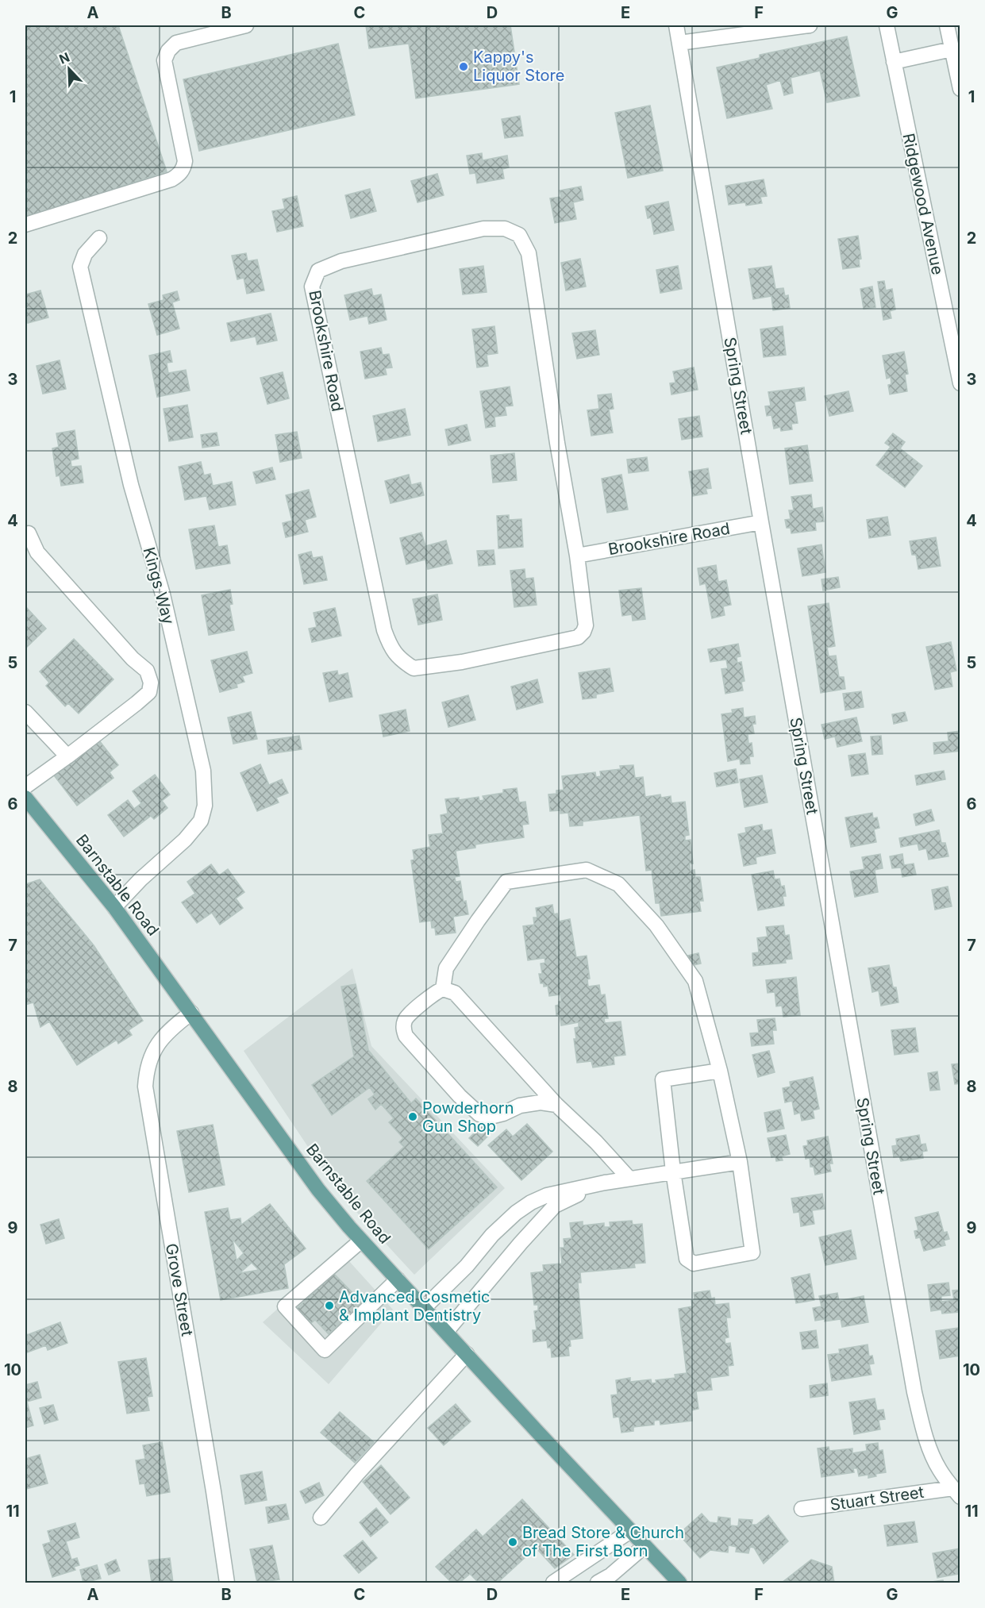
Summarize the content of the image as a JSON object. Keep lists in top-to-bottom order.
{
  "streets": {
    "main road": ["Barnstable Road"],
    "street": [
      "Ridgewood Avenue",
      "Brookshire Road",
      "Spring Street",
      "Kings Way",
      "Grove Street",
      "Stuart Street"
    ]
  },
  "crossings": [
    ["Brookshire Road", "Spring Street"],
    ["Spring Street", "Stuart Street"],
    ["Kings Way", "Barnstable Road"],
    ["Barnstable Road", "Grove Street"]
  ],
  "places": [
    "Kappy's Liquor Store",
    "Powderhorn Gun Shop",
    "Advanced Cosmetic & Implant Dentistry",
    "Bread Store & Church of The First Born"
  ],
  "north": "top left",
  "grid": {
    "columns": [
      "A",
      "B",
      "C",
      "D",
      "E",
      "F",
      "G"
    ],
    "rows": [
      "1",
      "2",
      "3",
      "4",
      "5",
      "6",
      "7",
      "8",
      "9",
      "10",
      "11"
    ]
  }
}
